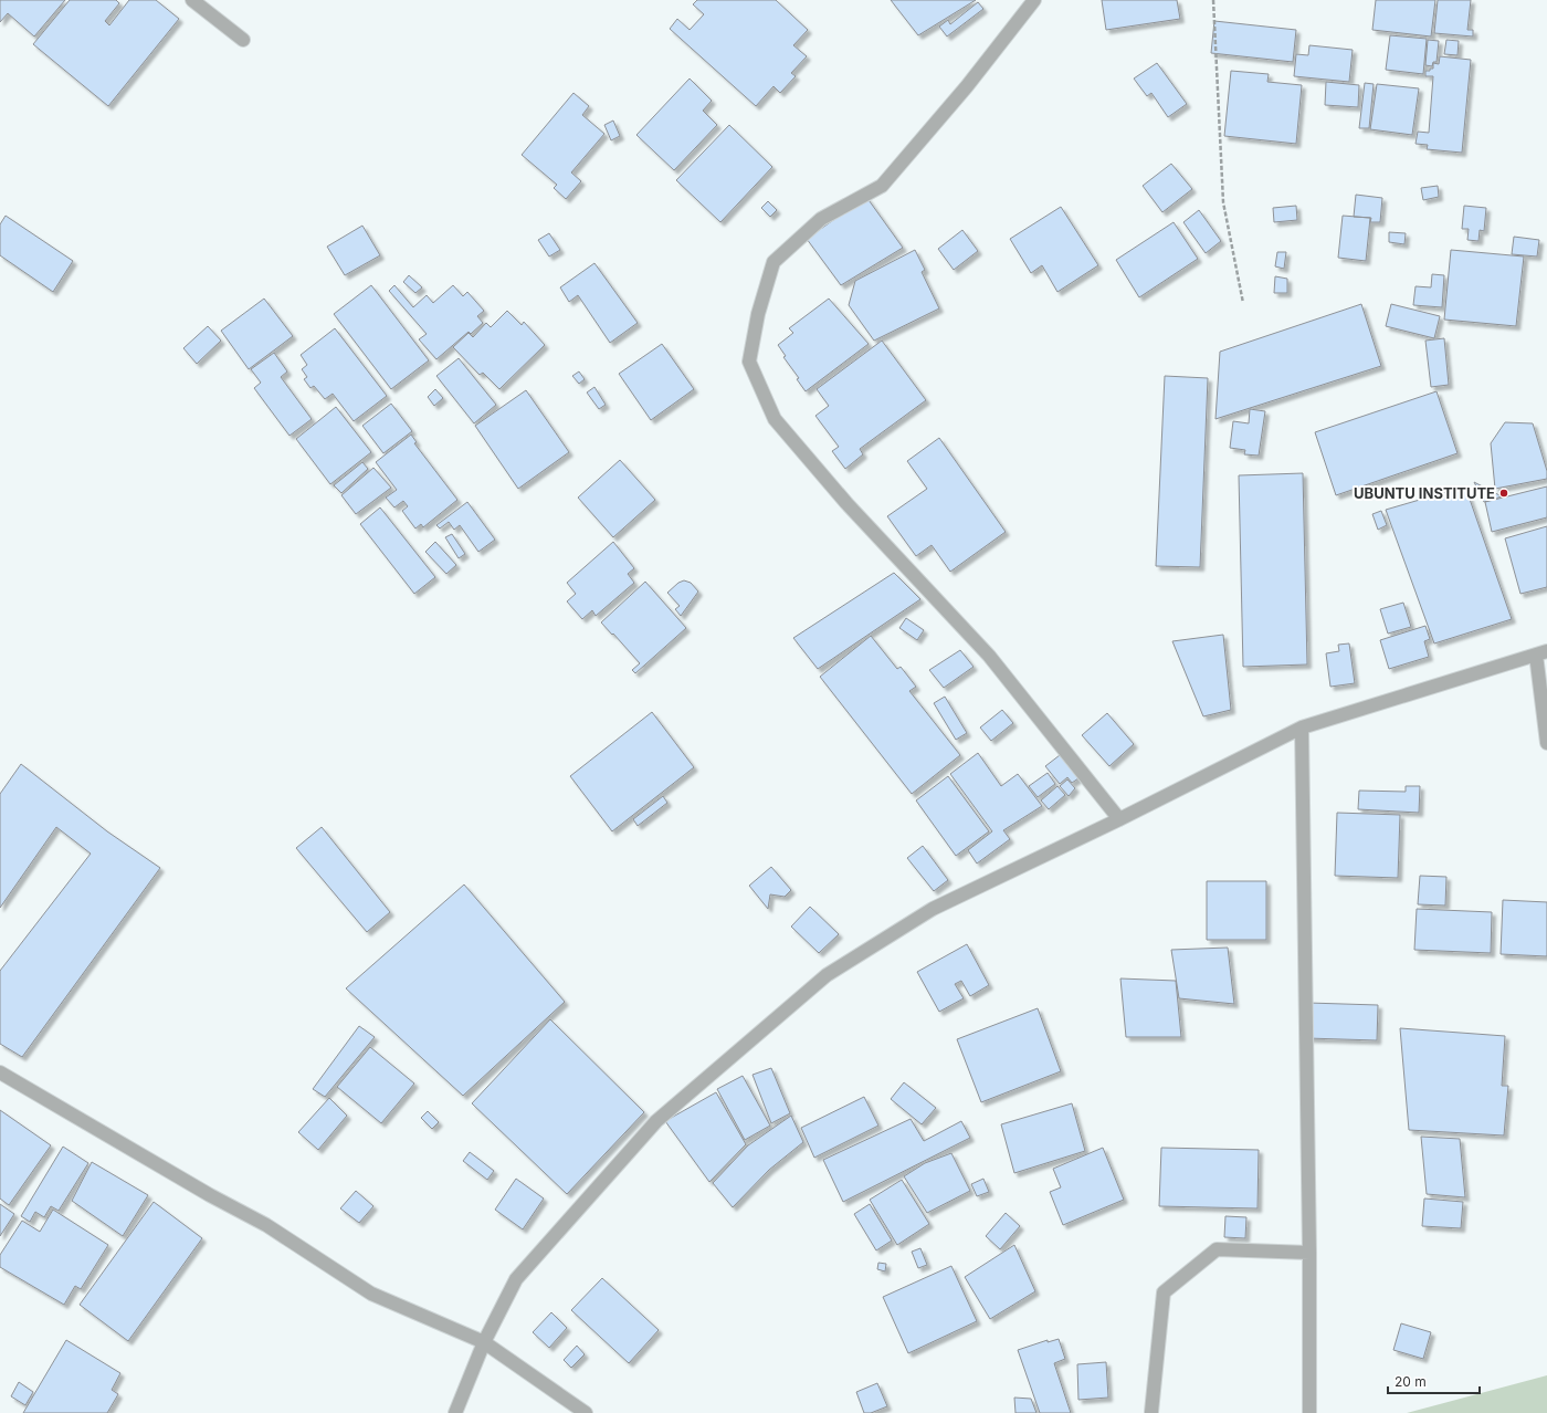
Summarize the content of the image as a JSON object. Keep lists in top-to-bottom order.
{
  "places": ["UBUNTU INSTITUTE"],
  "scale_bar": "20 m"
}
